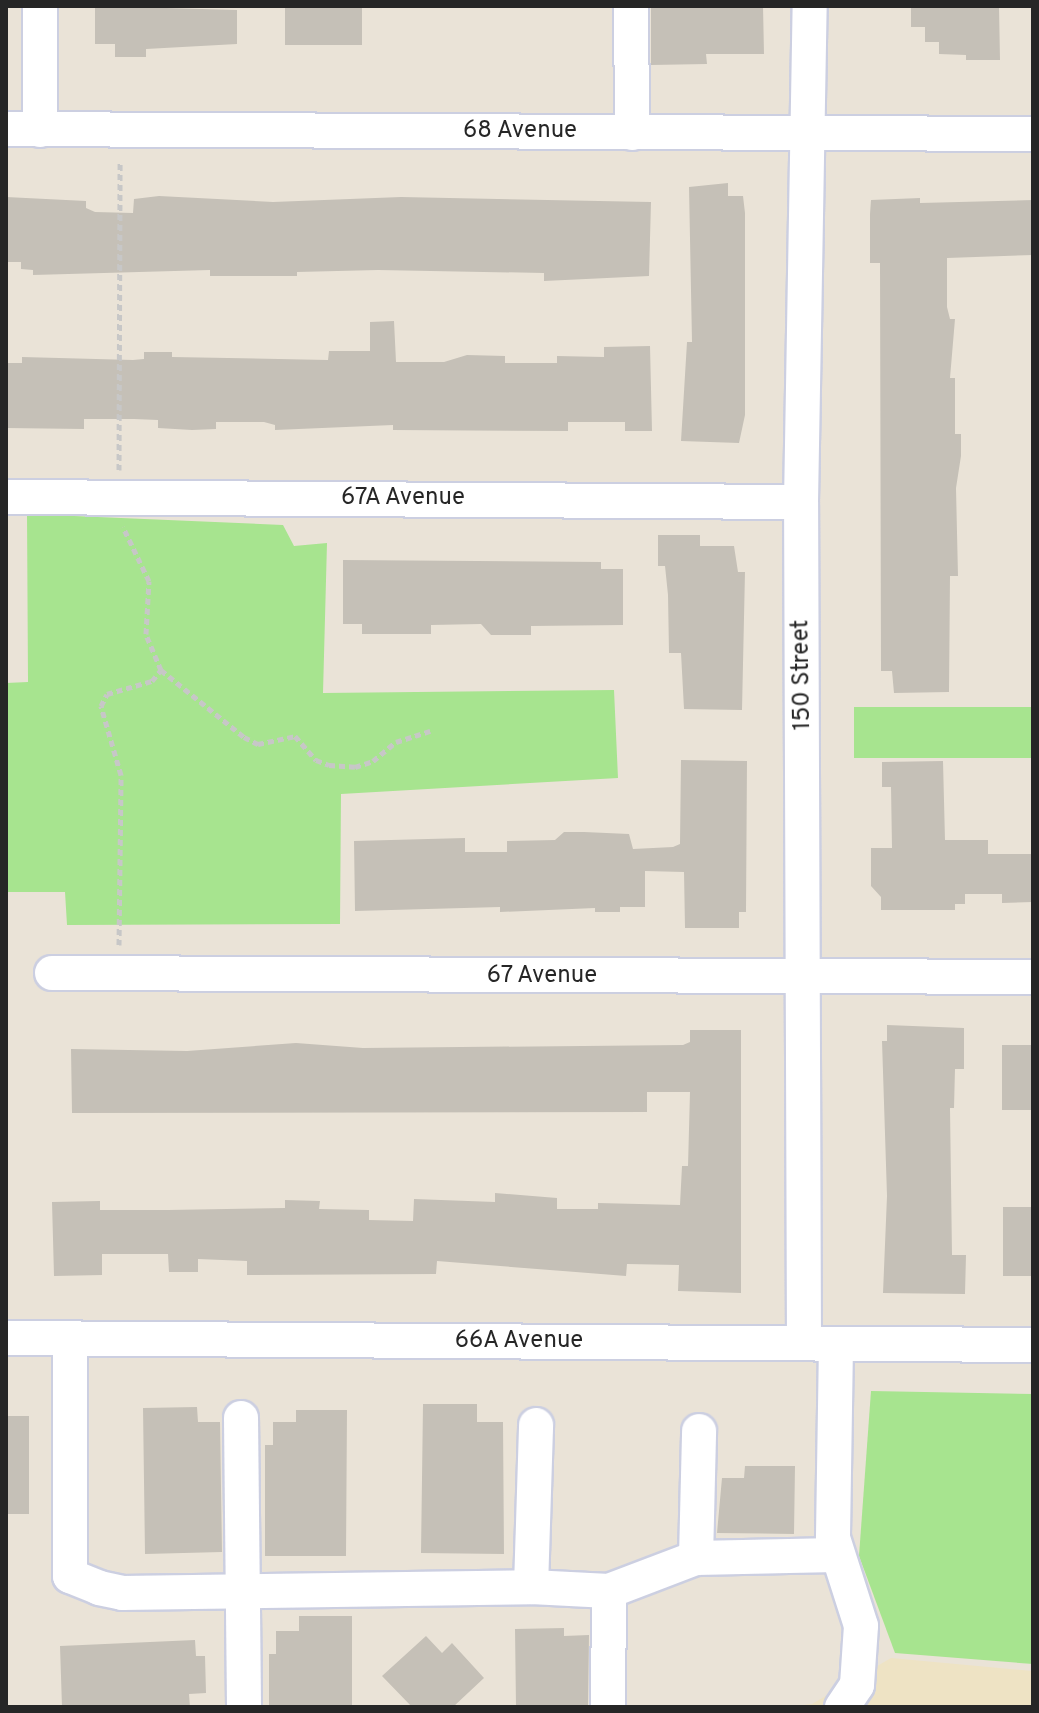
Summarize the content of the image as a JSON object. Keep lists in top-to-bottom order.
{
  "streets": {
    "street": [
      "68 Avenue",
      "67A Avenue",
      "150 Street",
      "67 Avenue",
      "66A Avenue"
    ]
  },
  "crossings": [
    ["68 Avenue", "150 Street"],
    ["67A Avenue", "150 Street"],
    ["150 Street", "67 Avenue"],
    ["150 Street", "66A Avenue"]
  ]
}
